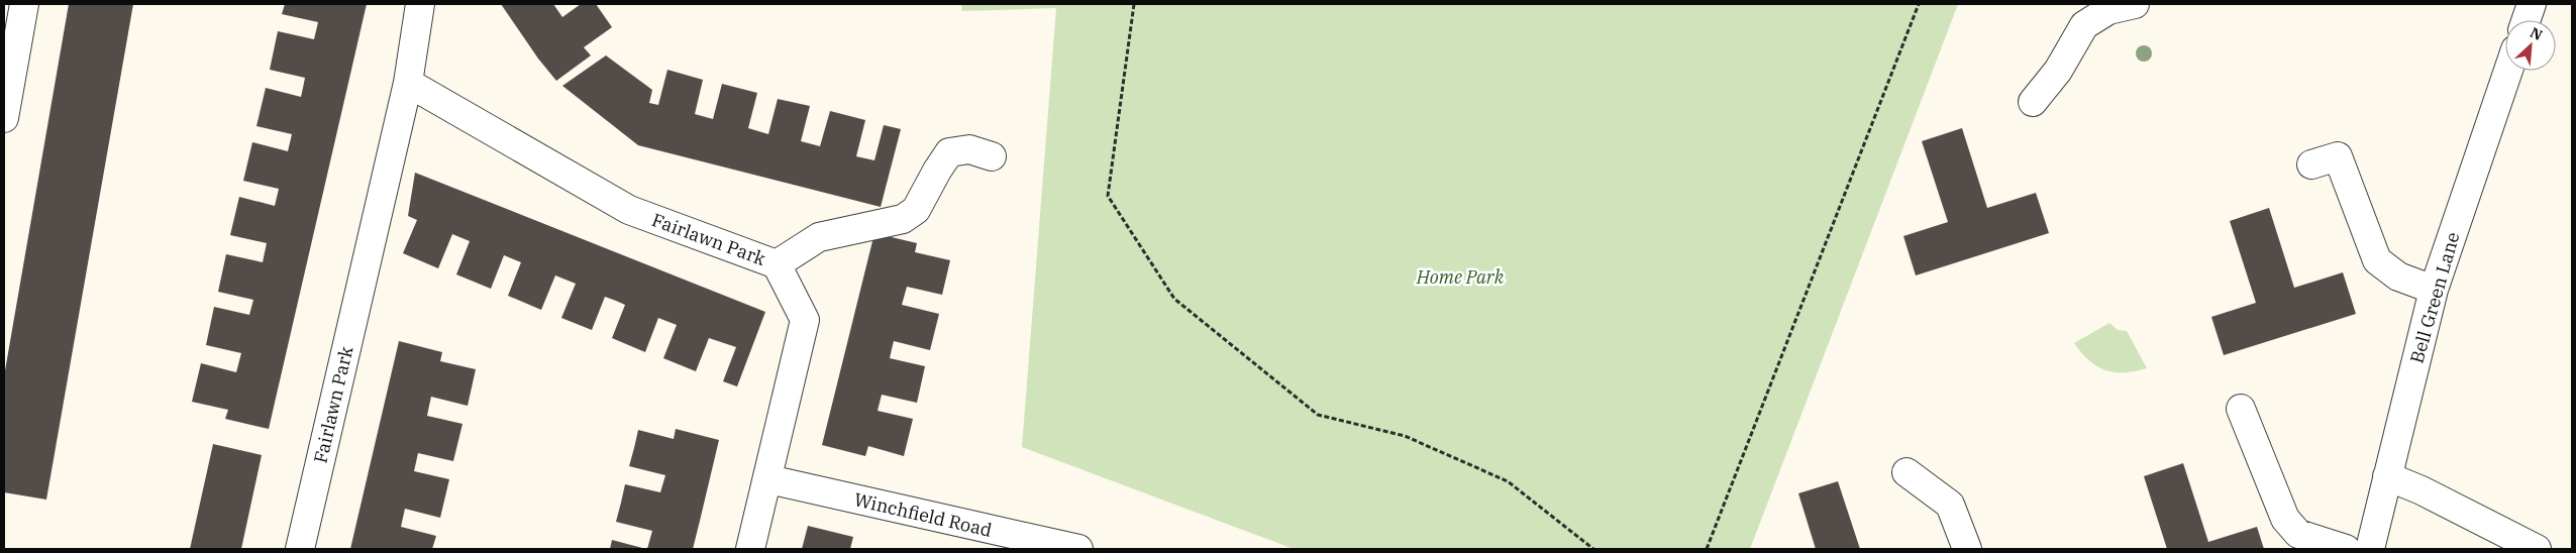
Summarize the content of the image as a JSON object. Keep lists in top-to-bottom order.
{
  "streets": {
    "street": ["Fairlawn Park", "Bell Green Lane", "Winchfield Road"]
  },
  "crossings": [
    ["Fairlawn Park", "Winchfield Road"]
  ],
  "parks": ["Home Park"],
  "north": "top right"
}
